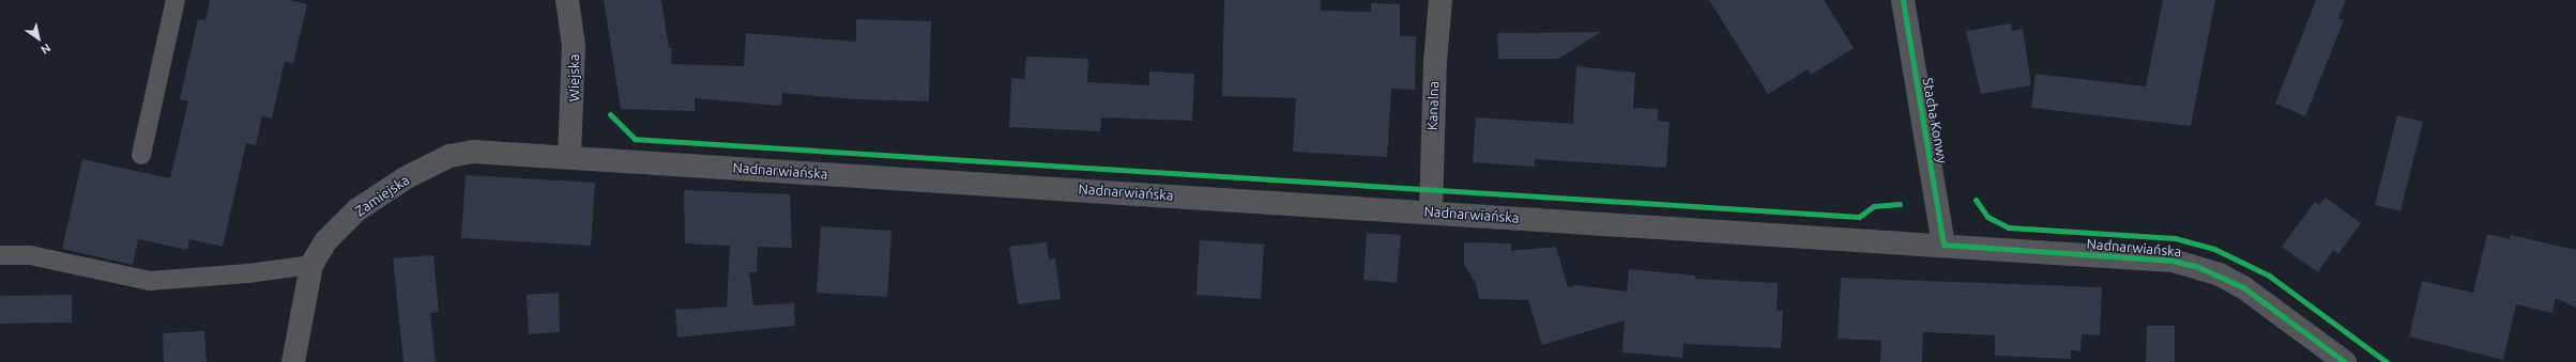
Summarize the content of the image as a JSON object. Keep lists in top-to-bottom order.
{
  "streets": {
    "street": [
      "Wiejska",
      "Kanalna",
      "Stacha Konwy",
      "Nadnarwiańska",
      "Zamiejska"
    ]
  },
  "crossings": [
    ["Wiejska", "Nadnarwiańska"],
    ["Wiejska", "Zamiejska"],
    ["Kanalna", "Nadnarwiańska"],
    ["Stacha Konwy", "Nadnarwiańska"],
    ["Nadnarwiańska", "Zamiejska"]
  ],
  "north": "bottom right"
}
